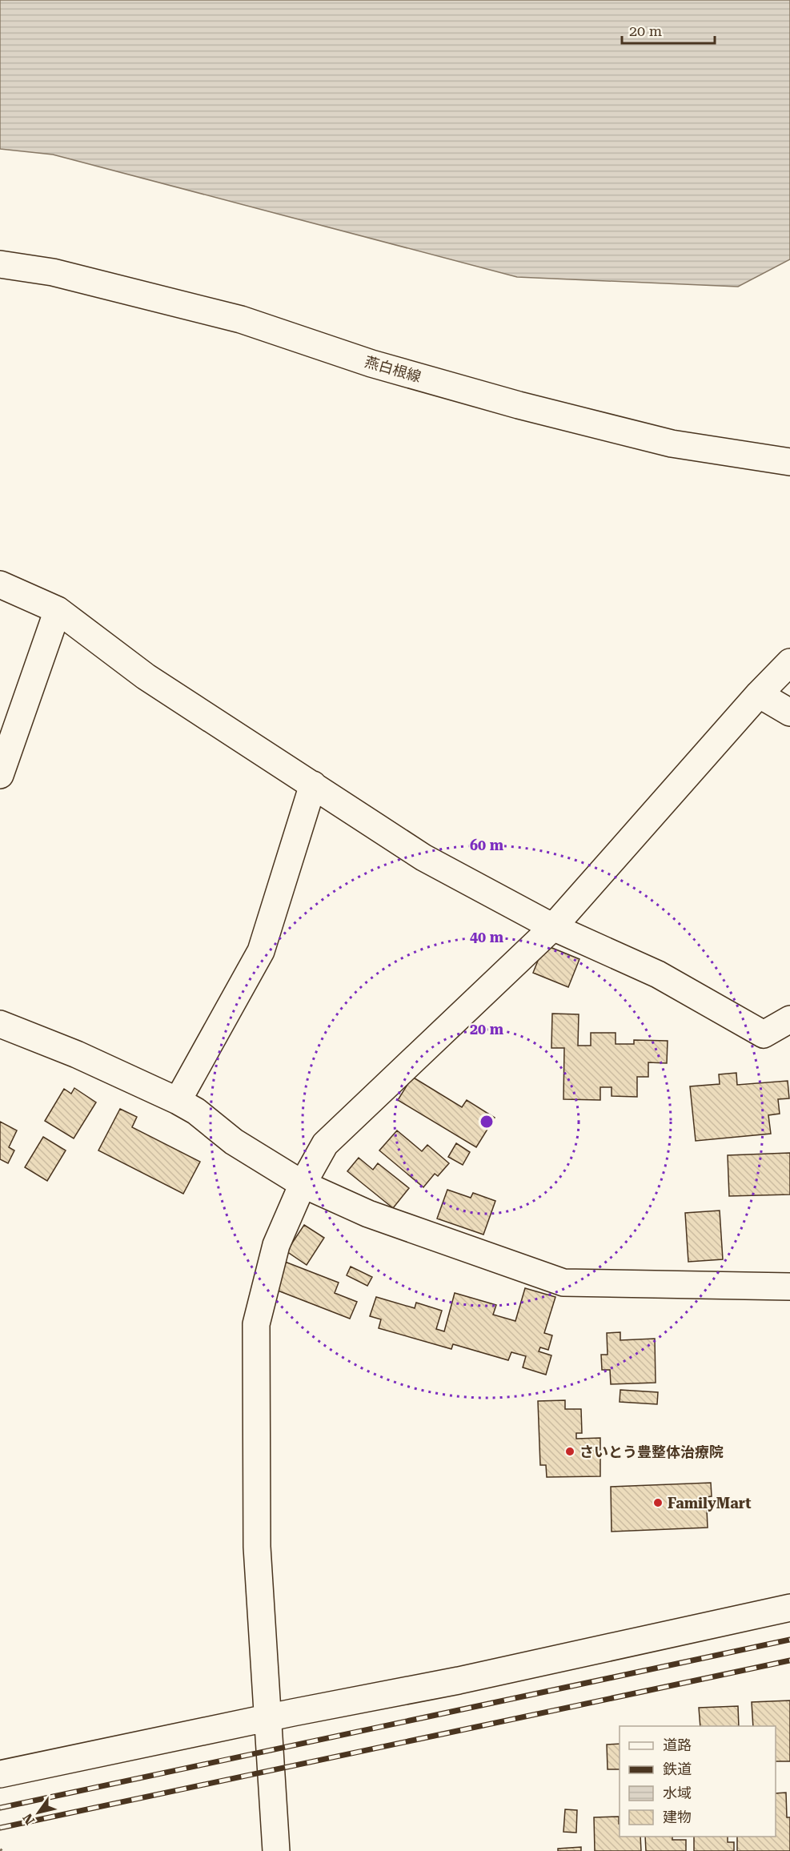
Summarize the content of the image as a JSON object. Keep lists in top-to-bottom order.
{
  "streets": {
    "street": ["燕白根線"]
  },
  "places": ["さいとう豊整体治療院", "FamilyMart"],
  "legend": [
    "道路",
    "鉄道",
    "水域",
    "建物"
  ],
  "scale_bar": "20 m",
  "north": "bottom left",
  "rings": ["60 m", "40 m", "20 m"]
}
